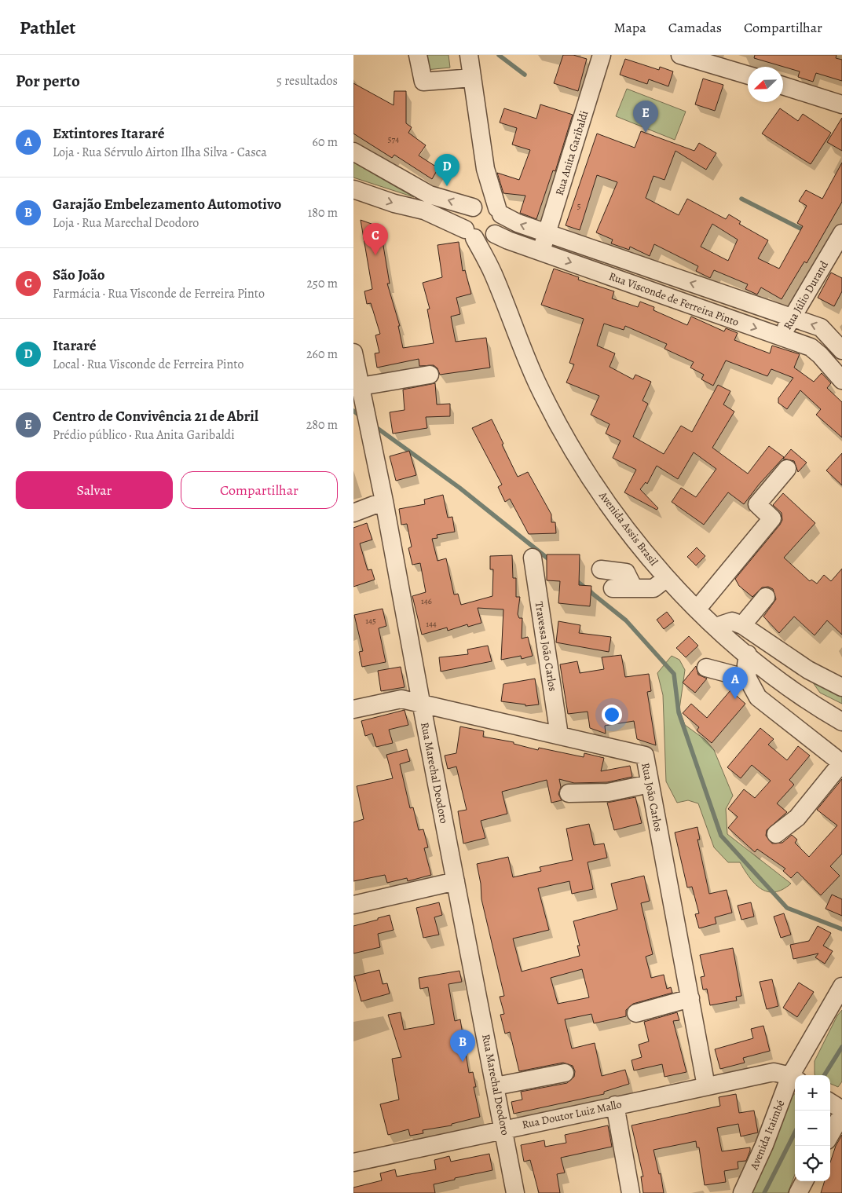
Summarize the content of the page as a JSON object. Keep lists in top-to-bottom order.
{
  "streets": {
    "street": [
      "Rua Anita Garibaldi",
      "Rua Júlio Durand",
      "Rua Visconde de Ferreira Pinto",
      "Avenida Assis Brasil",
      "Travessa João Carlos",
      "Rua Marechal Deodoro",
      "Rua João Carlos",
      "Rua Doutor Luiz Mallo",
      "Avenida Itaimbé"
    ]
  },
  "crossings": [
    ["Rua Anita Garibaldi", "Rua Visconde de Ferreira Pinto"],
    ["Rua Júlio Durand", "Rua Visconde de Ferreira Pinto"],
    ["Rua Visconde de Ferreira Pinto", "Avenida Assis Brasil"],
    ["Travessa João Carlos", "Rua João Carlos"],
    ["Rua Marechal Deodoro", "Rua João Carlos"],
    ["Rua Marechal Deodoro", "Rua Doutor Luiz Mallo"],
    ["Rua João Carlos", "Rua Doutor Luiz Mallo"],
    ["Rua Doutor Luiz Mallo", "Avenida Itaimbé"]
  ],
  "house_numbers": [
    "574",
    "5",
    "146",
    "145",
    "144"
  ],
  "north": "bottom left",
  "page": {
    "header": "Pathlet",
    "nav": ["Mapa", "Camadas", "Compartilhar"],
    "heading": ["Por perto", "5 resultados"],
    "pins": [
      "E",
      "D",
      "C",
      "A",
      "B"
    ],
    "list": [
      {
        "mark": "A",
        "name": "Extintores Itararé",
        "note": "Loja · Rua Sérvulo Airton Ilha Silva - Casca",
        "value": "60 m"
      },
      {
        "mark": "B",
        "name": "Garajão Embelezamento Automotivo",
        "note": "Loja · Rua Marechal Deodoro",
        "value": "180 m"
      },
      {
        "mark": "C",
        "name": "São João",
        "note": "Farmácia · Rua Visconde de Ferreira Pinto",
        "value": "250 m"
      },
      {
        "mark": "D",
        "name": "Itararé",
        "note": "Local · Rua Visconde de Ferreira Pinto",
        "value": "260 m"
      },
      {
        "mark": "E",
        "name": "Centro de Convivência 21 de Abril",
        "note": "Prédio público · Rua Anita Garibaldi",
        "value": "280 m"
      }
    ],
    "buttons": ["Salvar", "Compartilhar"],
    "map_buttons": ["+", "−"]
  }
}
